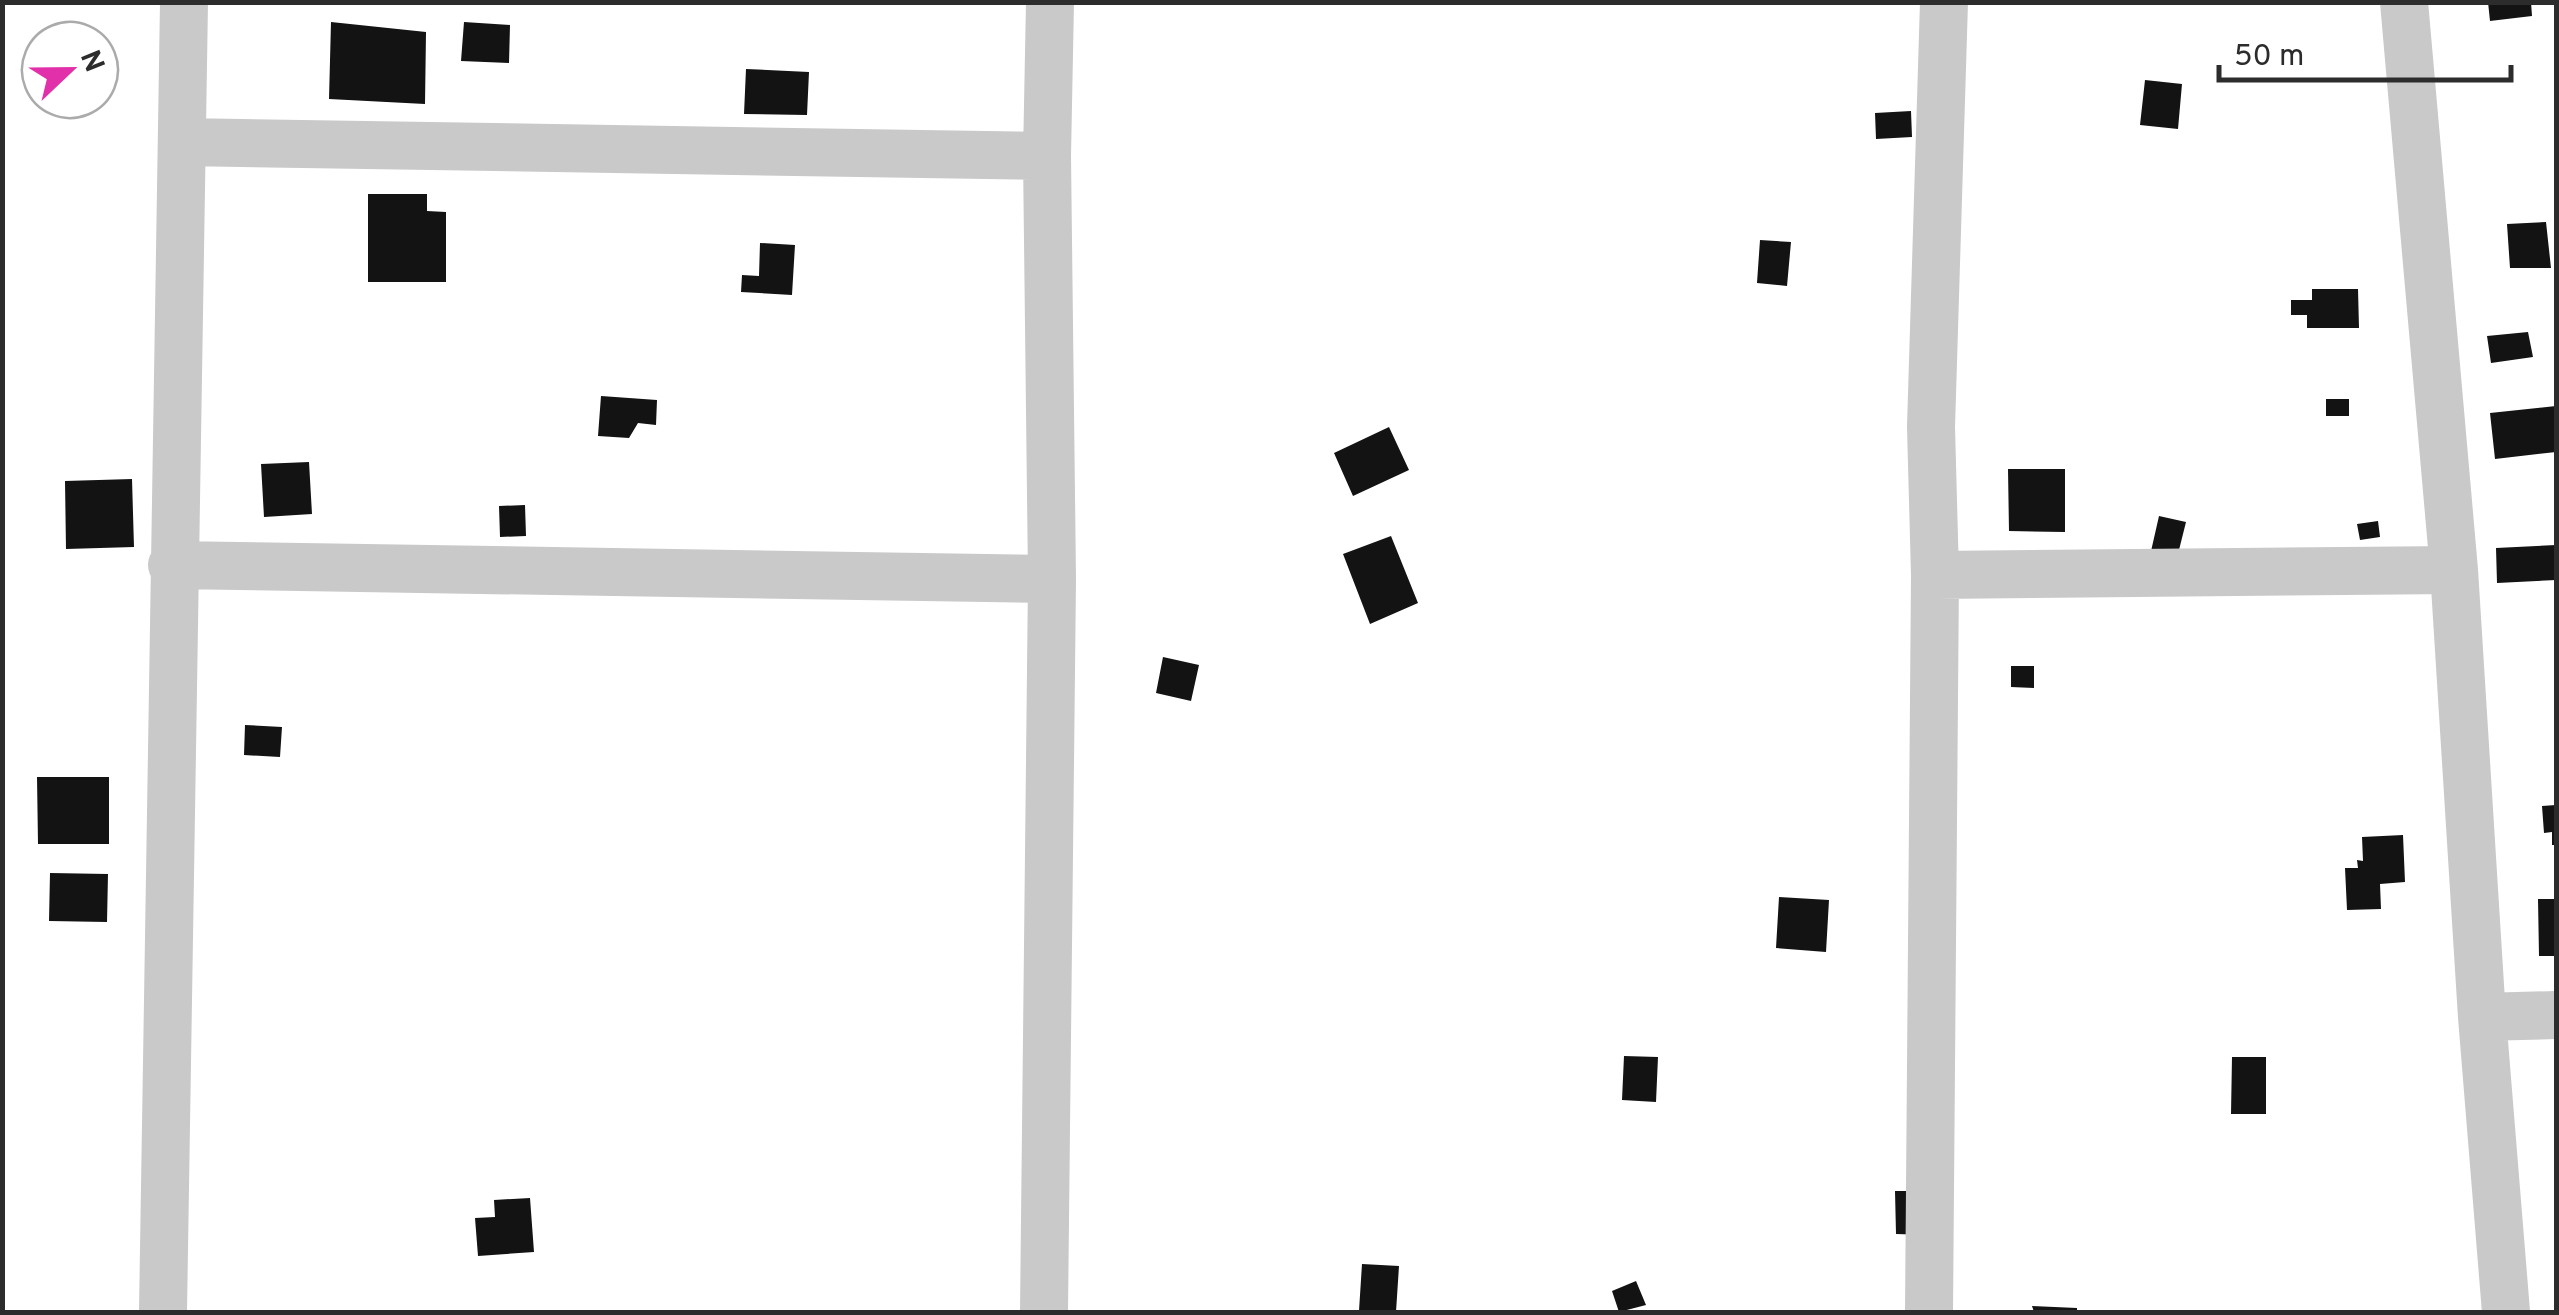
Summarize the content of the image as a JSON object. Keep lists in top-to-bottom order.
{
  "scale_bar": "50 m",
  "north": "right"
}
